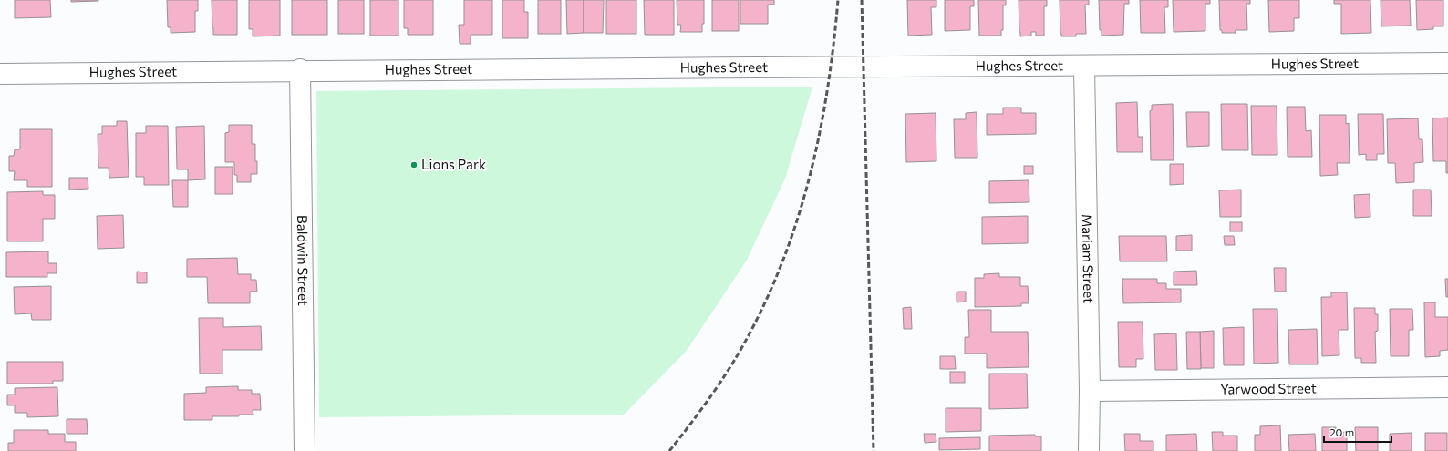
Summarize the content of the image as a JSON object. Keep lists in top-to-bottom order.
{
  "streets": {
    "street": [
      "Hughes Street",
      "Mariam Street",
      "Baldwin Street",
      "Yarwood Street"
    ]
  },
  "crossings": [
    ["Hughes Street", "Mariam Street"],
    ["Hughes Street", "Baldwin Street"],
    ["Mariam Street", "Yarwood Street"]
  ],
  "places": ["Lions Park"],
  "scale_bar": "20 m"
}
